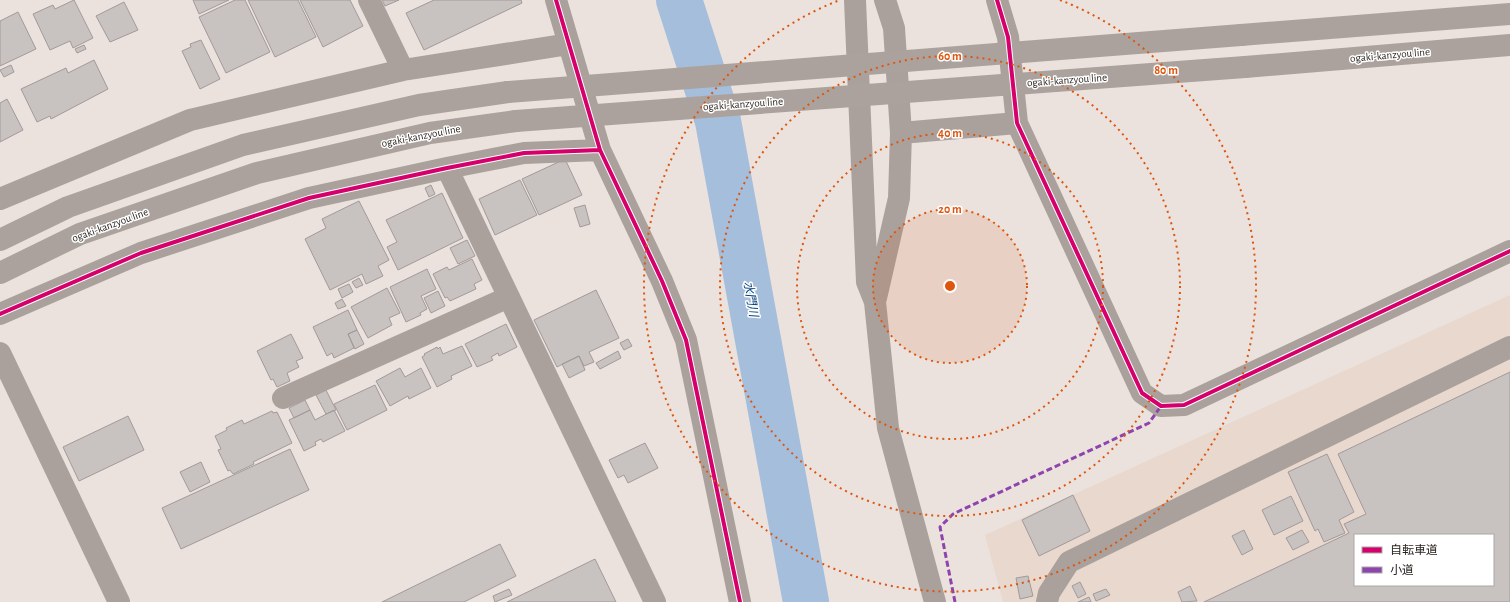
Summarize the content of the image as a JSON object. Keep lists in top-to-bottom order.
{
  "streets": {
    "main road": ["ogaki-kanzyou line"]
  },
  "water": ["水門川"],
  "legend": ["自転車道", "小道"],
  "rings": [
    "60 m",
    "80 m",
    "40 m",
    "20 m"
  ]
}
